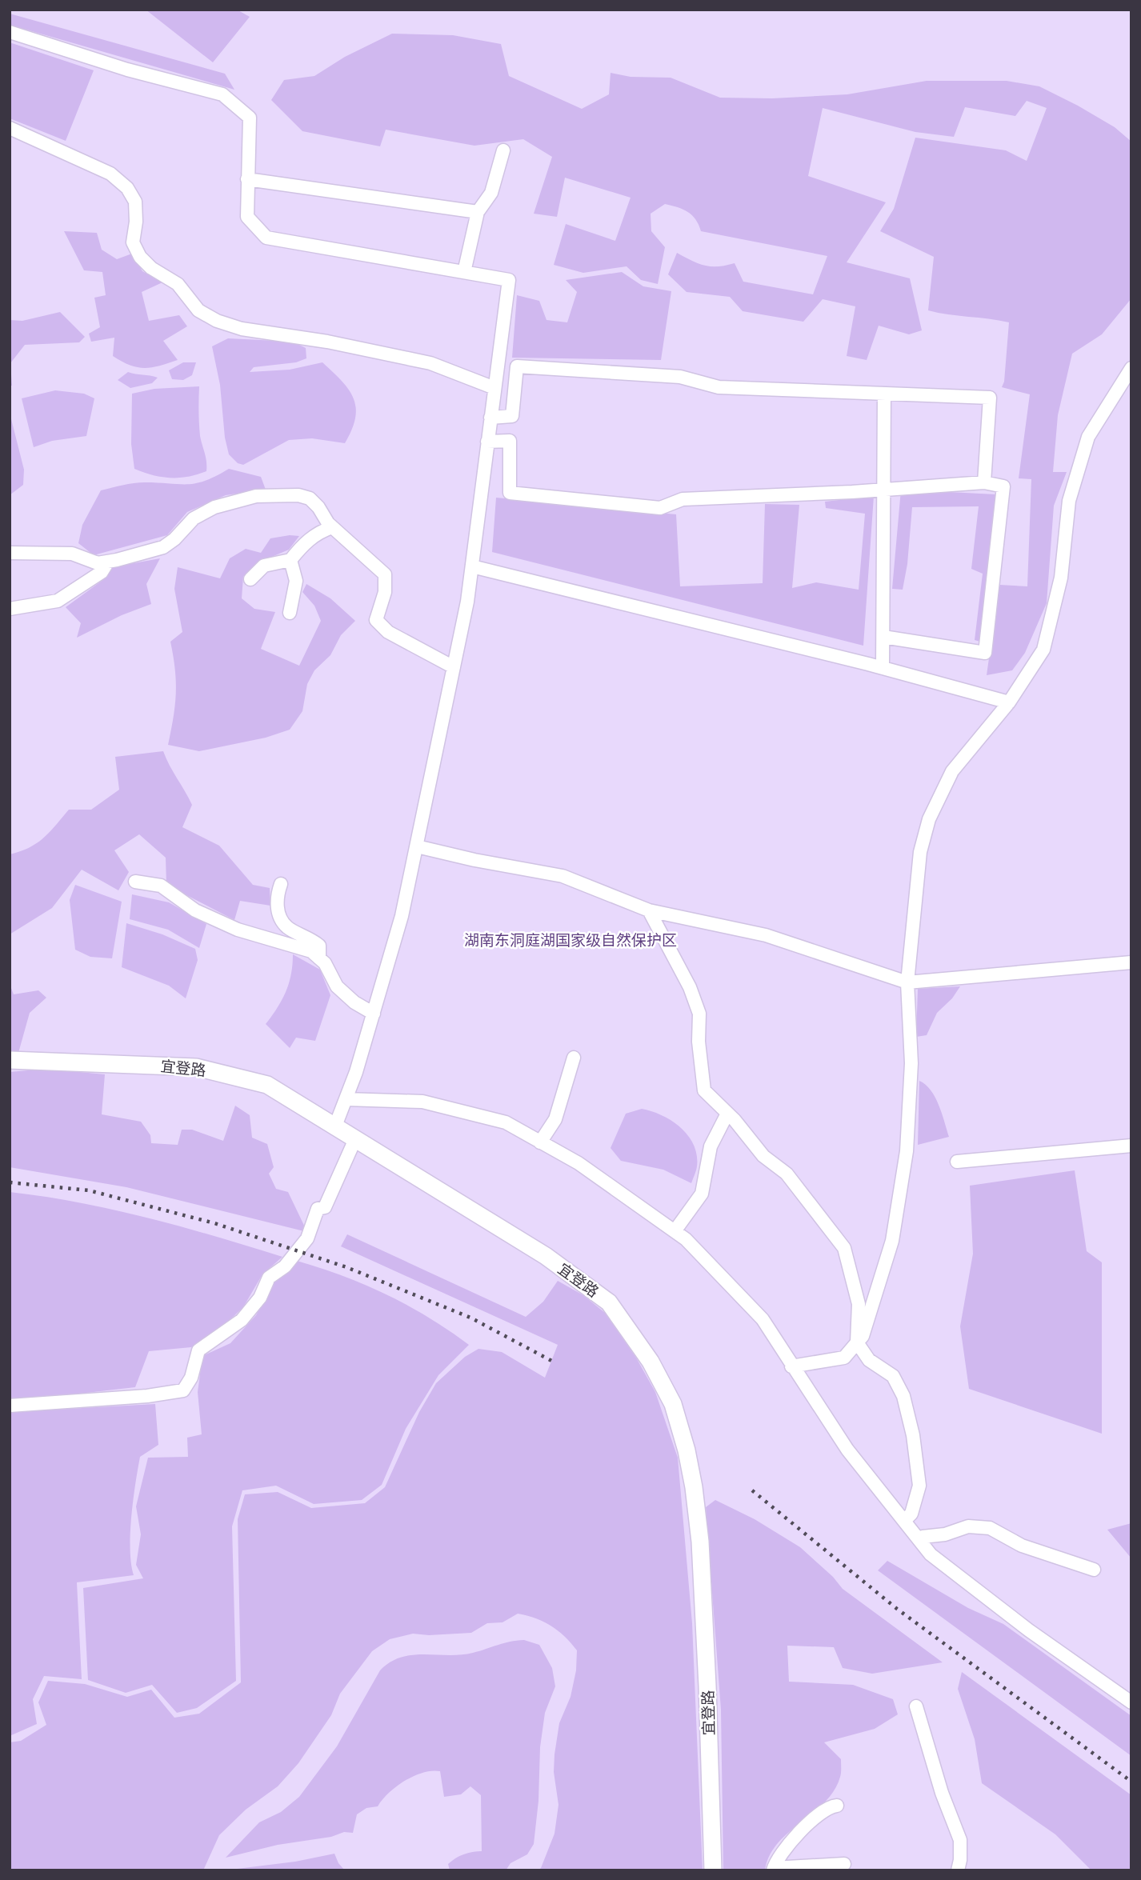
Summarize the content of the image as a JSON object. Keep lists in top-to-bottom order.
{
  "streets": {
    "street": ["宜登路"]
  },
  "parks": ["湖南东洞庭湖国家级自然保护区"]
}
